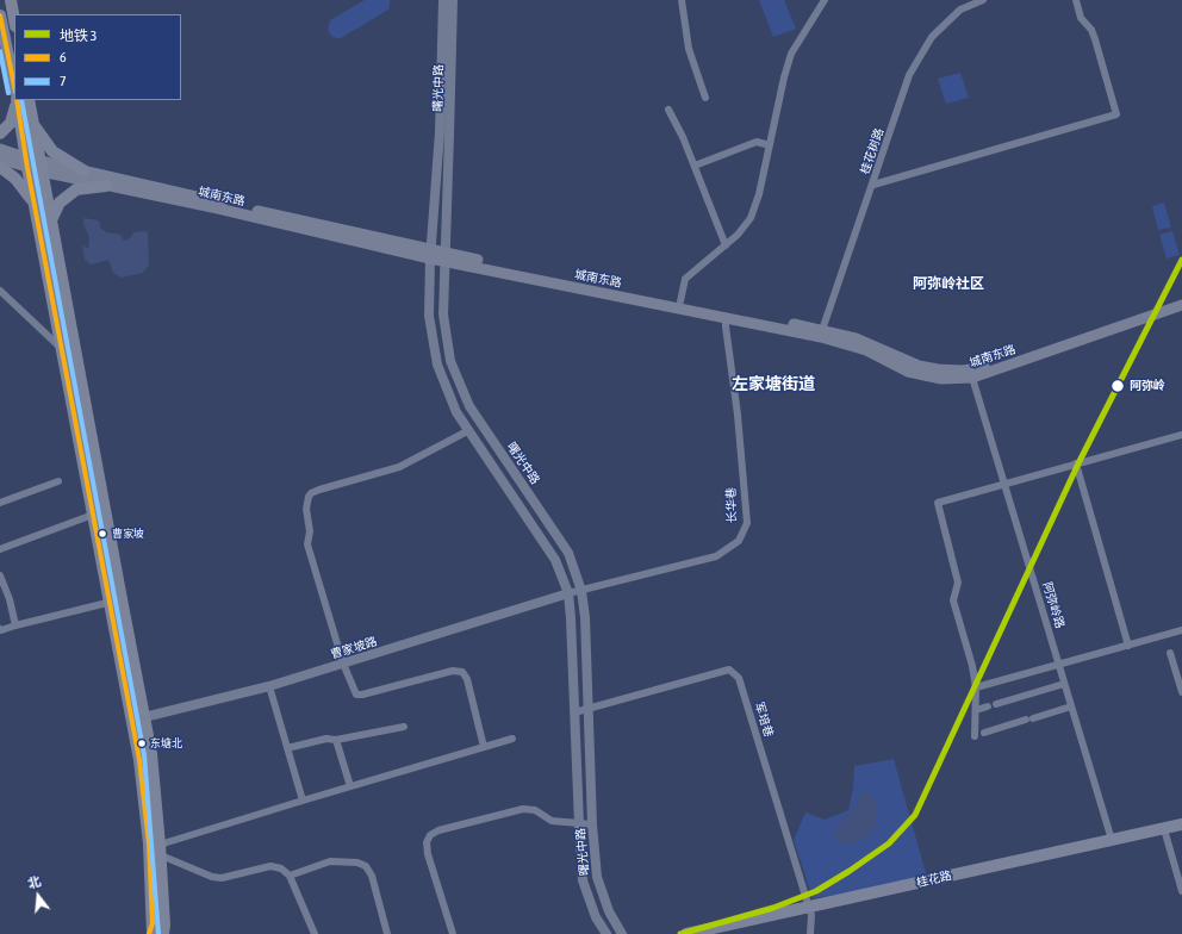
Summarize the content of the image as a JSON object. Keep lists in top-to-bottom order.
{
  "streets": {
    "main road": ["城南东路", "桂花路"],
    "street": [
      "曙光中路",
      "桂花树路",
      "长华巷",
      "阿弥岭路",
      "曹家坡路",
      "军培巷"
    ]
  },
  "crossings": [
    ["曙光中路", "城南东路"],
    ["曙光中路", "长华巷"],
    ["曙光中路", "曹家坡路"],
    ["曙光中路", "军培巷"],
    ["桂花树路", "城南东路"],
    ["城南东路", "长华巷"],
    ["城南东路", "阿弥岭路"],
    ["长华巷", "曹家坡路"],
    ["阿弥岭路", "桂花路"],
    ["军培巷", "桂花路"]
  ],
  "districts": ["阿弥岭社区", "左家塘街道"],
  "places": ["阿弥岭", "曹家坡", "东塘北"],
  "lines": ["transit line 6", "transit line 7", "metro line 3"],
  "legend": ["地铁 3", "6", "7"],
  "north": "top"
}
